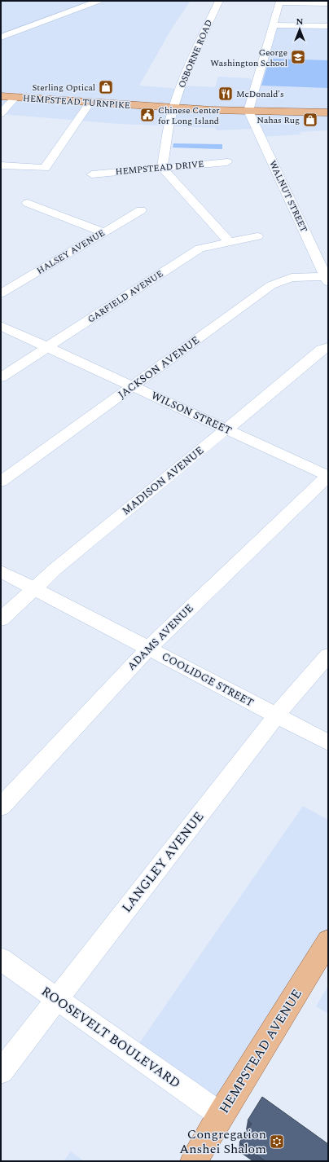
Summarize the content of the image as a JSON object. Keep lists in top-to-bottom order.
{
  "streets": {
    "main road": ["HEMPSTEAD TURNPIKE", "HEMPSTEAD AVENUE"],
    "street": [
      "OSBORNE ROAD",
      "HEMPSTEAD DRIVE",
      "WALNUT STREET",
      "HALSEY AVENUE",
      "GARFIELD AVENUE",
      "JACKSON AVENUE",
      "WILSON STREET",
      "MADISON AVENUE",
      "ADAMS AVENUE",
      "COOLIDGE STREET",
      "LANGLEY AVENUE",
      "ROOSEVELT BOULEVARD"
    ]
  },
  "crossings": [
    ["OSBORNE ROAD", "HEMPSTEAD TURNPIKE"],
    ["OSBORNE ROAD", "HEMPSTEAD DRIVE"],
    ["HEMPSTEAD TURNPIKE", "WALNUT STREET"],
    ["WALNUT STREET", "JACKSON AVENUE"],
    ["GARFIELD AVENUE", "WILSON STREET"],
    ["JACKSON AVENUE", "WILSON STREET"],
    ["WILSON STREET", "MADISON AVENUE"],
    ["WILSON STREET", "ADAMS AVENUE"],
    ["MADISON AVENUE", "COOLIDGE STREET"],
    ["ADAMS AVENUE", "COOLIDGE STREET"],
    ["COOLIDGE STREET", "LANGLEY AVENUE"],
    ["LANGLEY AVENUE", "ROOSEVELT BOULEVARD"],
    ["ROOSEVELT BOULEVARD", "HEMPSTEAD AVENUE"]
  ],
  "places": {
    "school or university": ["George Washington School"],
    "shop": ["Sterling Optical", "Nahas Rug"],
    "restaurant": ["McDonald's"],
    "public building": ["Chinese Center for Long Island"],
    "synagogue": ["Congregation Anshei Shalom"]
  },
  "north": "top"
}
